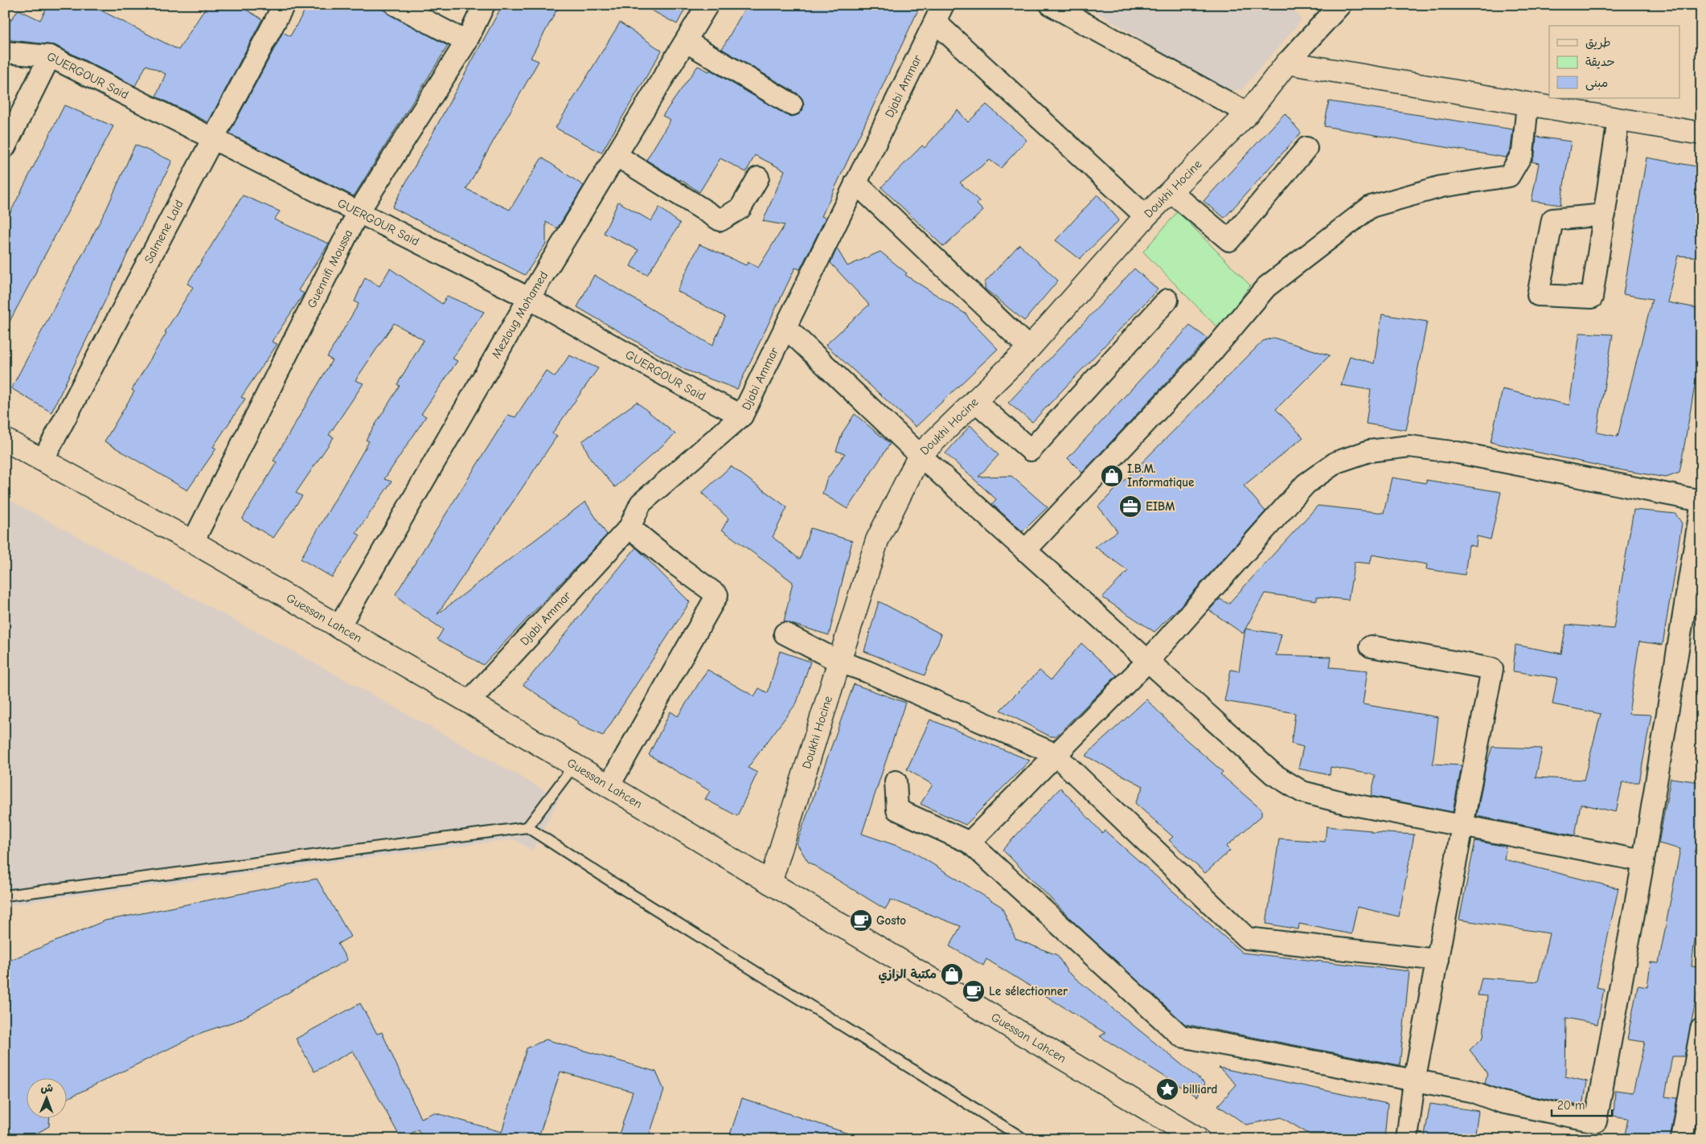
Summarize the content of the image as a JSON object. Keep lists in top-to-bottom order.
{
  "streets": {
    "street": [
      "GUERGOUR Said",
      "Djabi Ammar",
      "Doukhi Hocine",
      "Salmene Laid",
      "Guennifi Moussa",
      "Mezloug Mohamed",
      "Guessan Lahcen"
    ]
  },
  "crossings": [
    ["GUERGOUR Said", "Djabi Ammar"],
    ["GUERGOUR Said", "Salmene Laid"],
    ["GUERGOUR Said", "Guennifi Moussa"],
    ["GUERGOUR Said", "Mezloug Mohamed"],
    ["Djabi Ammar", "Guessan Lahcen"],
    ["Doukhi Hocine", "Guessan Lahcen"],
    ["Salmene Laid", "Guessan Lahcen"],
    ["Guennifi Moussa", "Guessan Lahcen"],
    ["Mezloug Mohamed", "Guessan Lahcen"]
  ],
  "places": {
    "shop": ["I.B.M. Informatique", "مكتبة الرازي"],
    "office": ["EIBM"],
    "cafe": ["Gosto", "Le sélectionner"],
    "place": ["billiard"]
  },
  "legend": ["طريق", "حديقة", "مبنى"],
  "scale_bar": "20 m",
  "north": "top"
}
